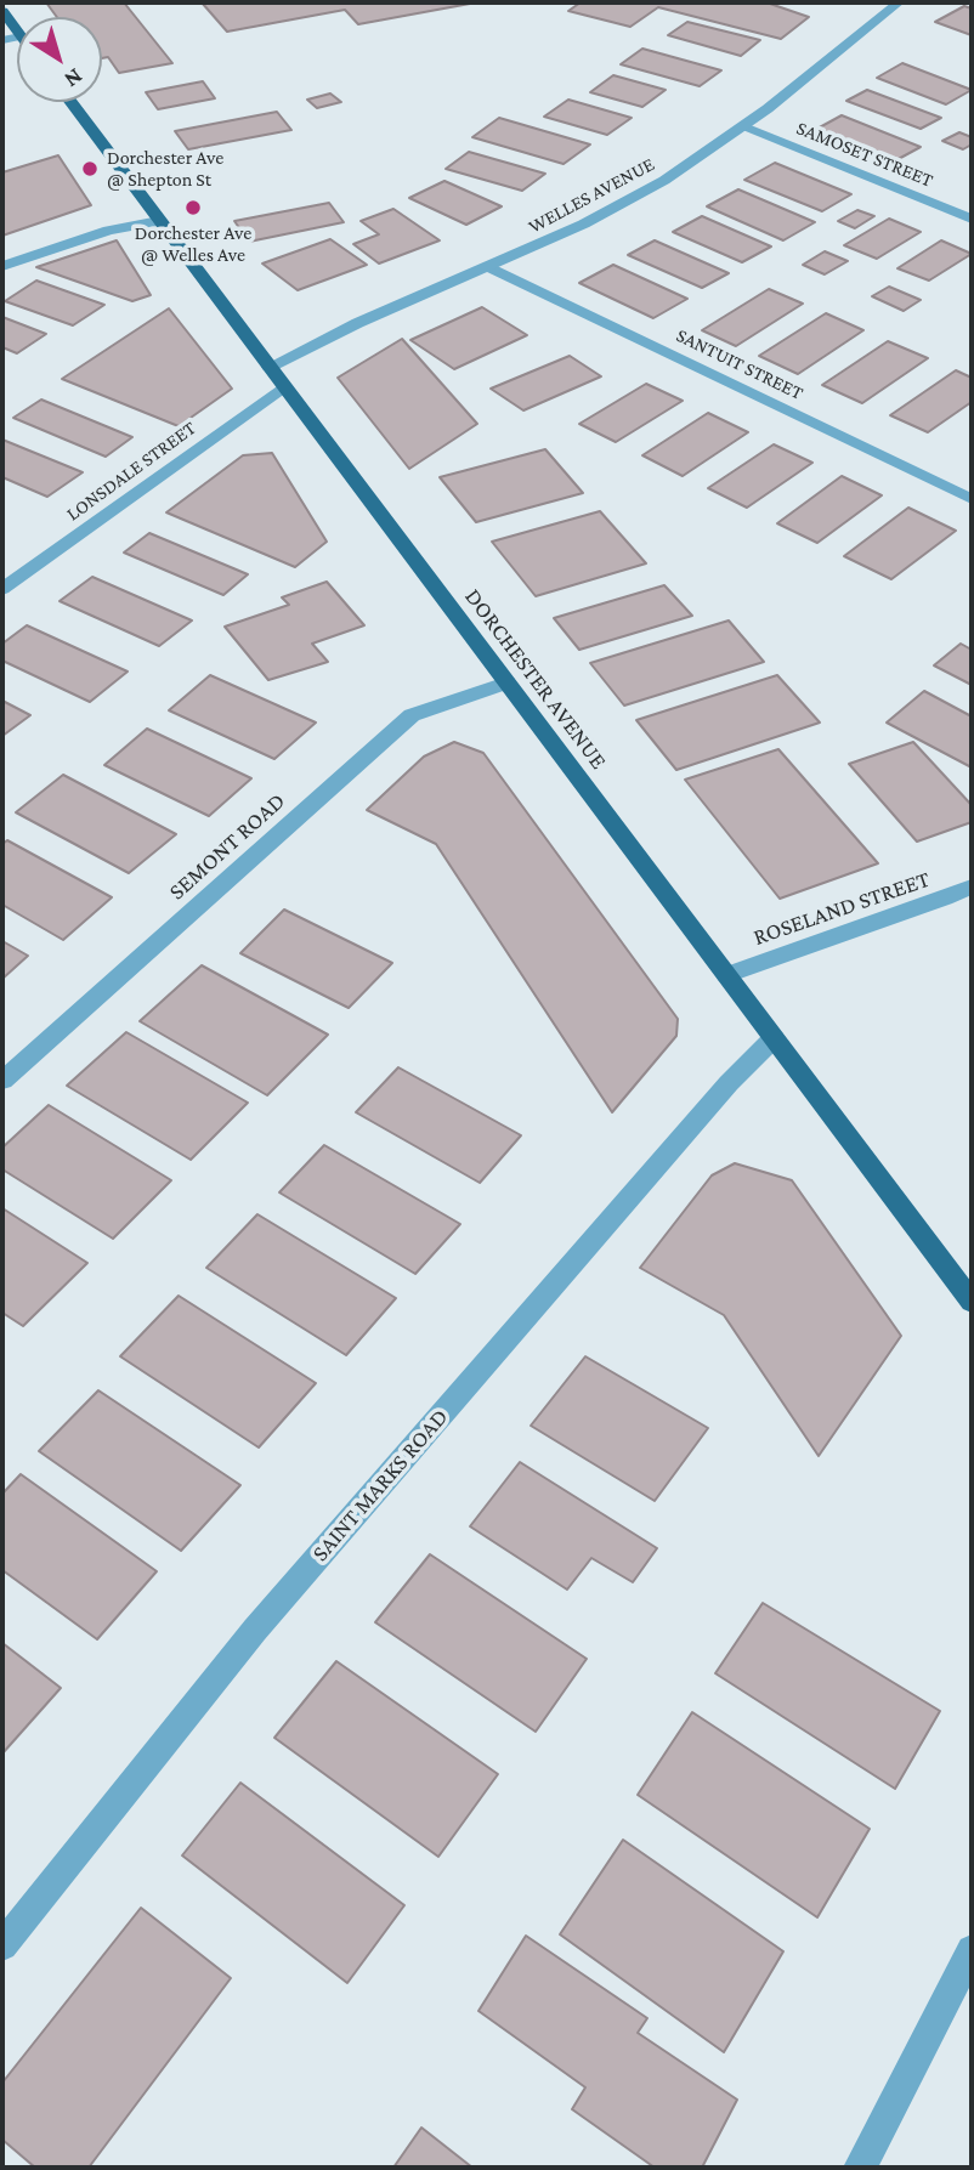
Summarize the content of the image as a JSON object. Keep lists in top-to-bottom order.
{
  "streets": {
    "main road": ["DORCHESTER AVENUE"],
    "street": [
      "SAMOSET STREET",
      "WELLES AVENUE",
      "SANTUIT STREET",
      "LONSDALE STREET",
      "SEMONT ROAD",
      "ROSELAND STREET",
      "SAINT MARKS ROAD"
    ]
  },
  "crossings": [
    ["SAMOSET STREET", "WELLES AVENUE"],
    ["WELLES AVENUE", "SANTUIT STREET"],
    ["WELLES AVENUE", "DORCHESTER AVENUE"],
    ["LONSDALE STREET", "DORCHESTER AVENUE"],
    ["DORCHESTER AVENUE", "SEMONT ROAD"],
    ["DORCHESTER AVENUE", "ROSELAND STREET"],
    ["DORCHESTER AVENUE", "SAINT MARKS ROAD"]
  ],
  "places": ["Dorchester Ave @ Shepton St", "Dorchester Ave @ Welles Ave"],
  "north": "bottom right"
}
